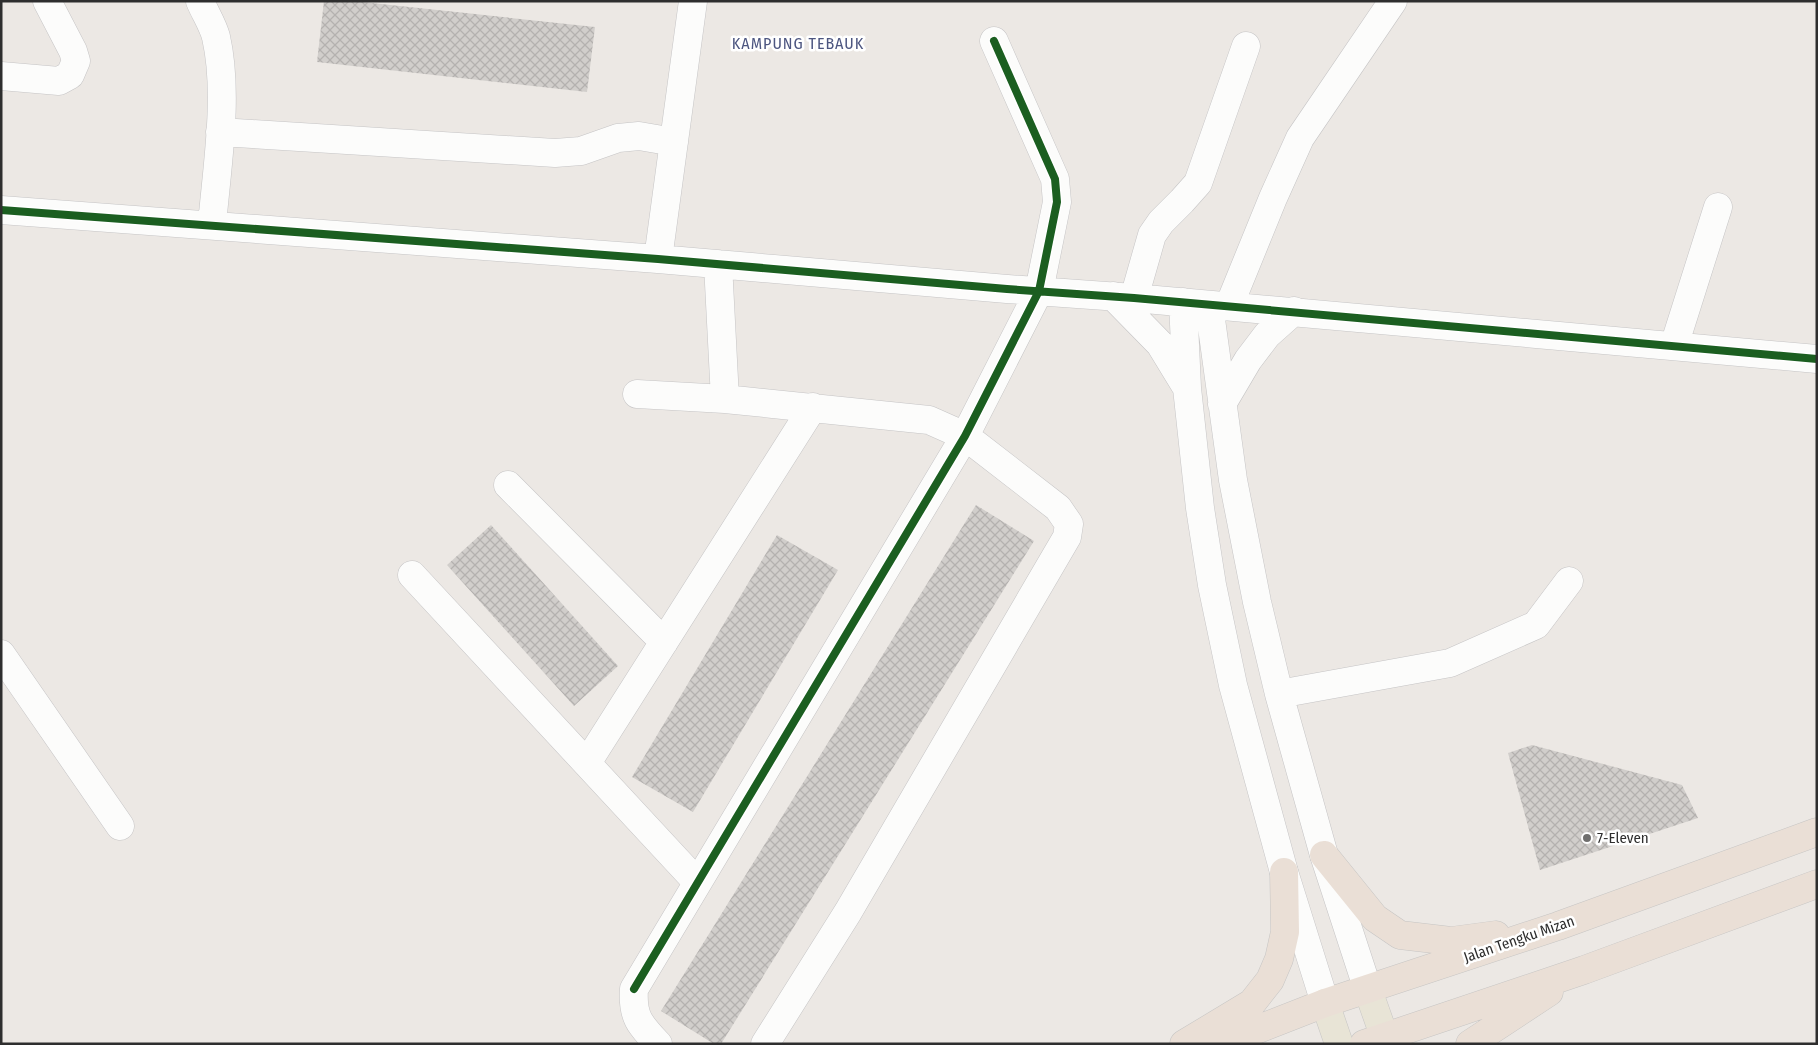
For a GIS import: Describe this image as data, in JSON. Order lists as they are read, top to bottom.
{
  "streets": {
    "highway": ["Jalan Tengku Mizan"]
  },
  "districts": ["KAMPUNG TEBAUK"],
  "places": ["7-Eleven"]
}
